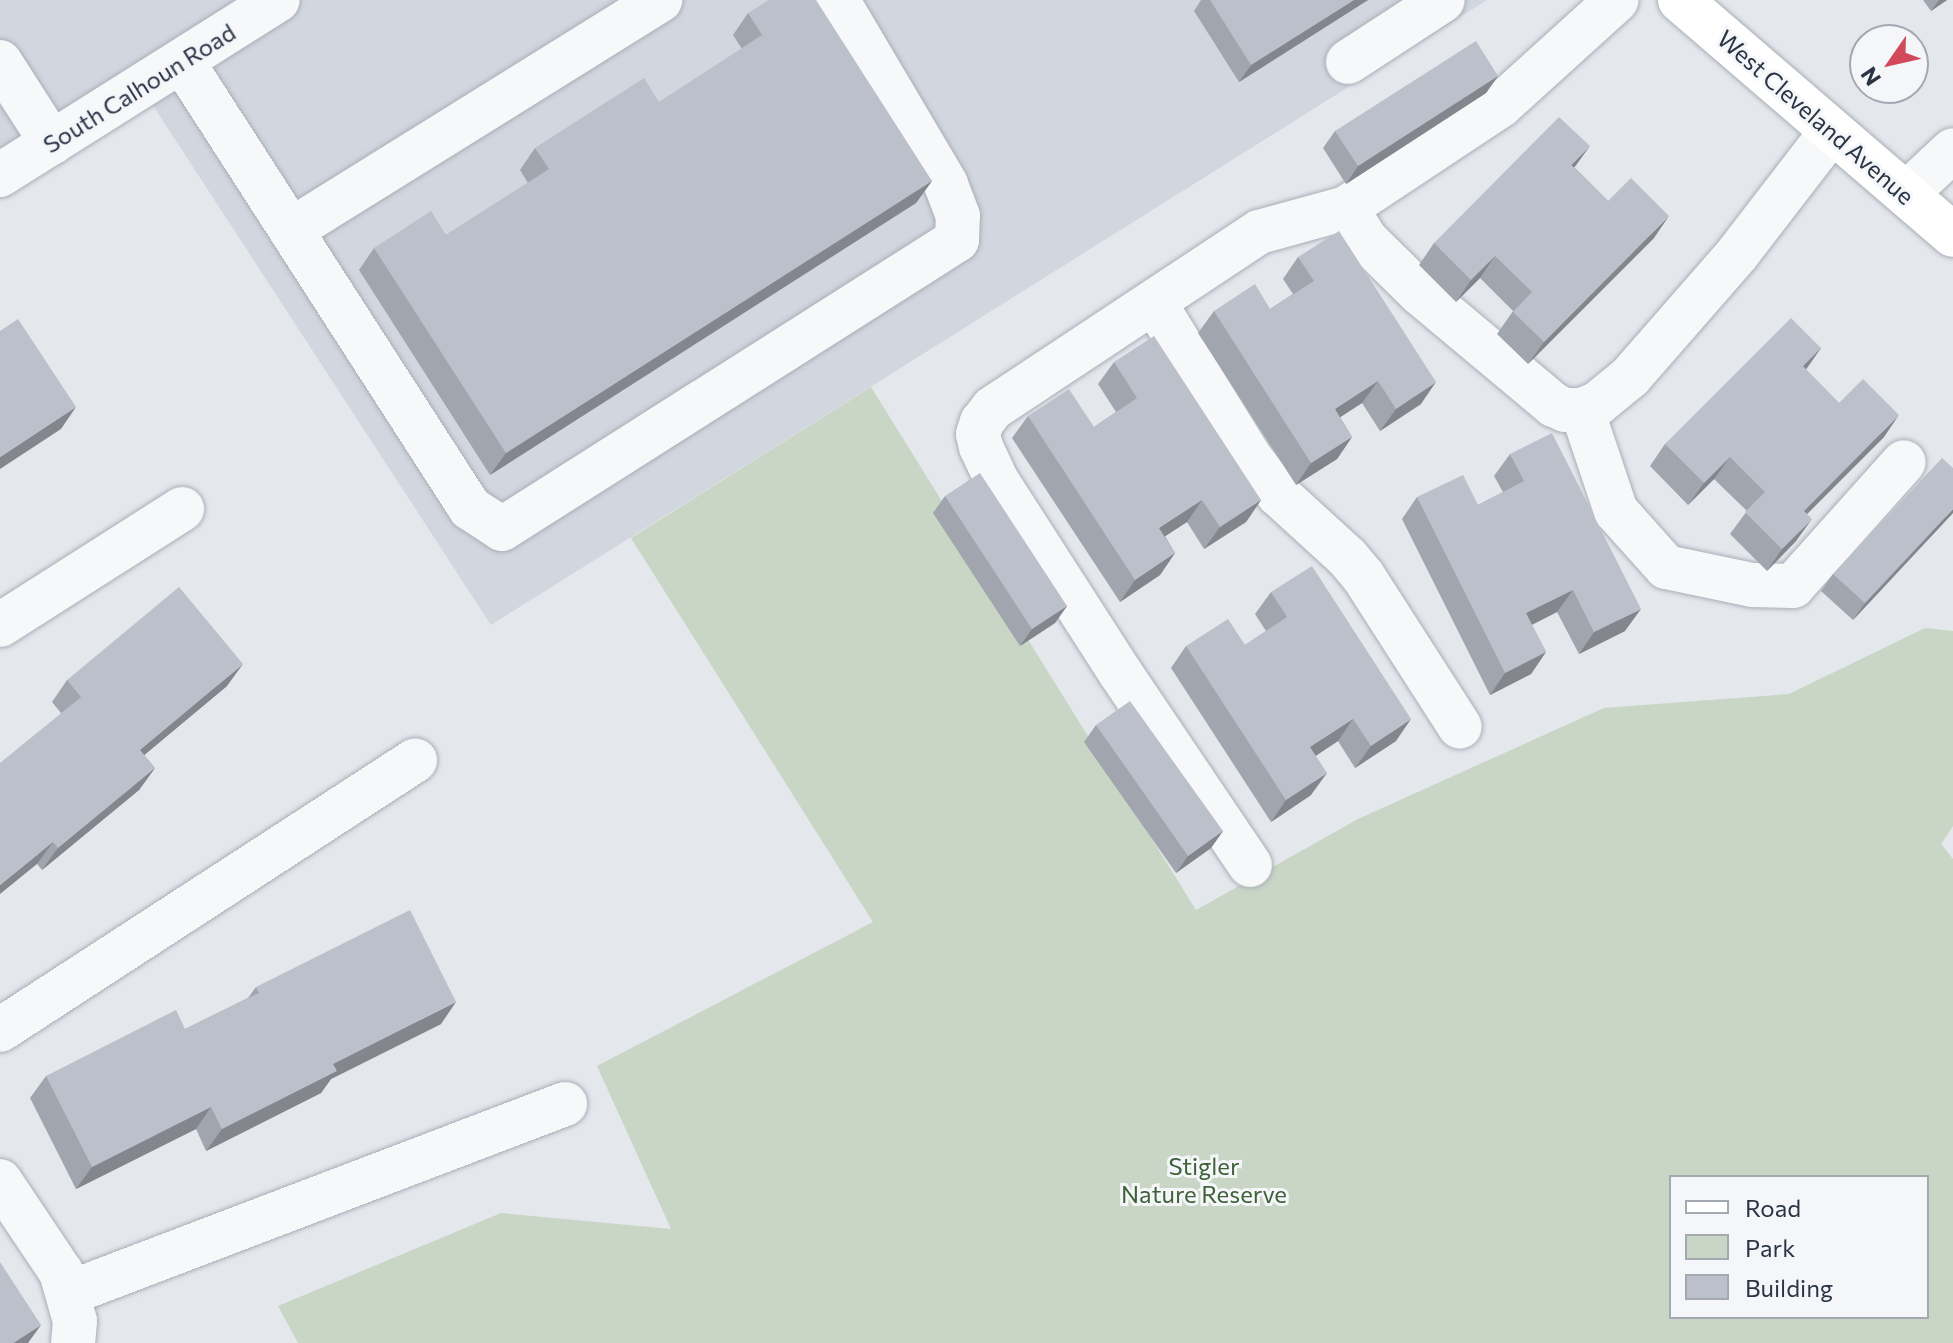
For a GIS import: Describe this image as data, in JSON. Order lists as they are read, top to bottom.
{
  "streets": {
    "main road": ["West Cleveland Avenue"],
    "street": ["South Calhoun Road"]
  },
  "parks": ["Stigler Nature Reserve"],
  "legend": ["Road", "Park", "Building"],
  "north": "bottom left"
}
